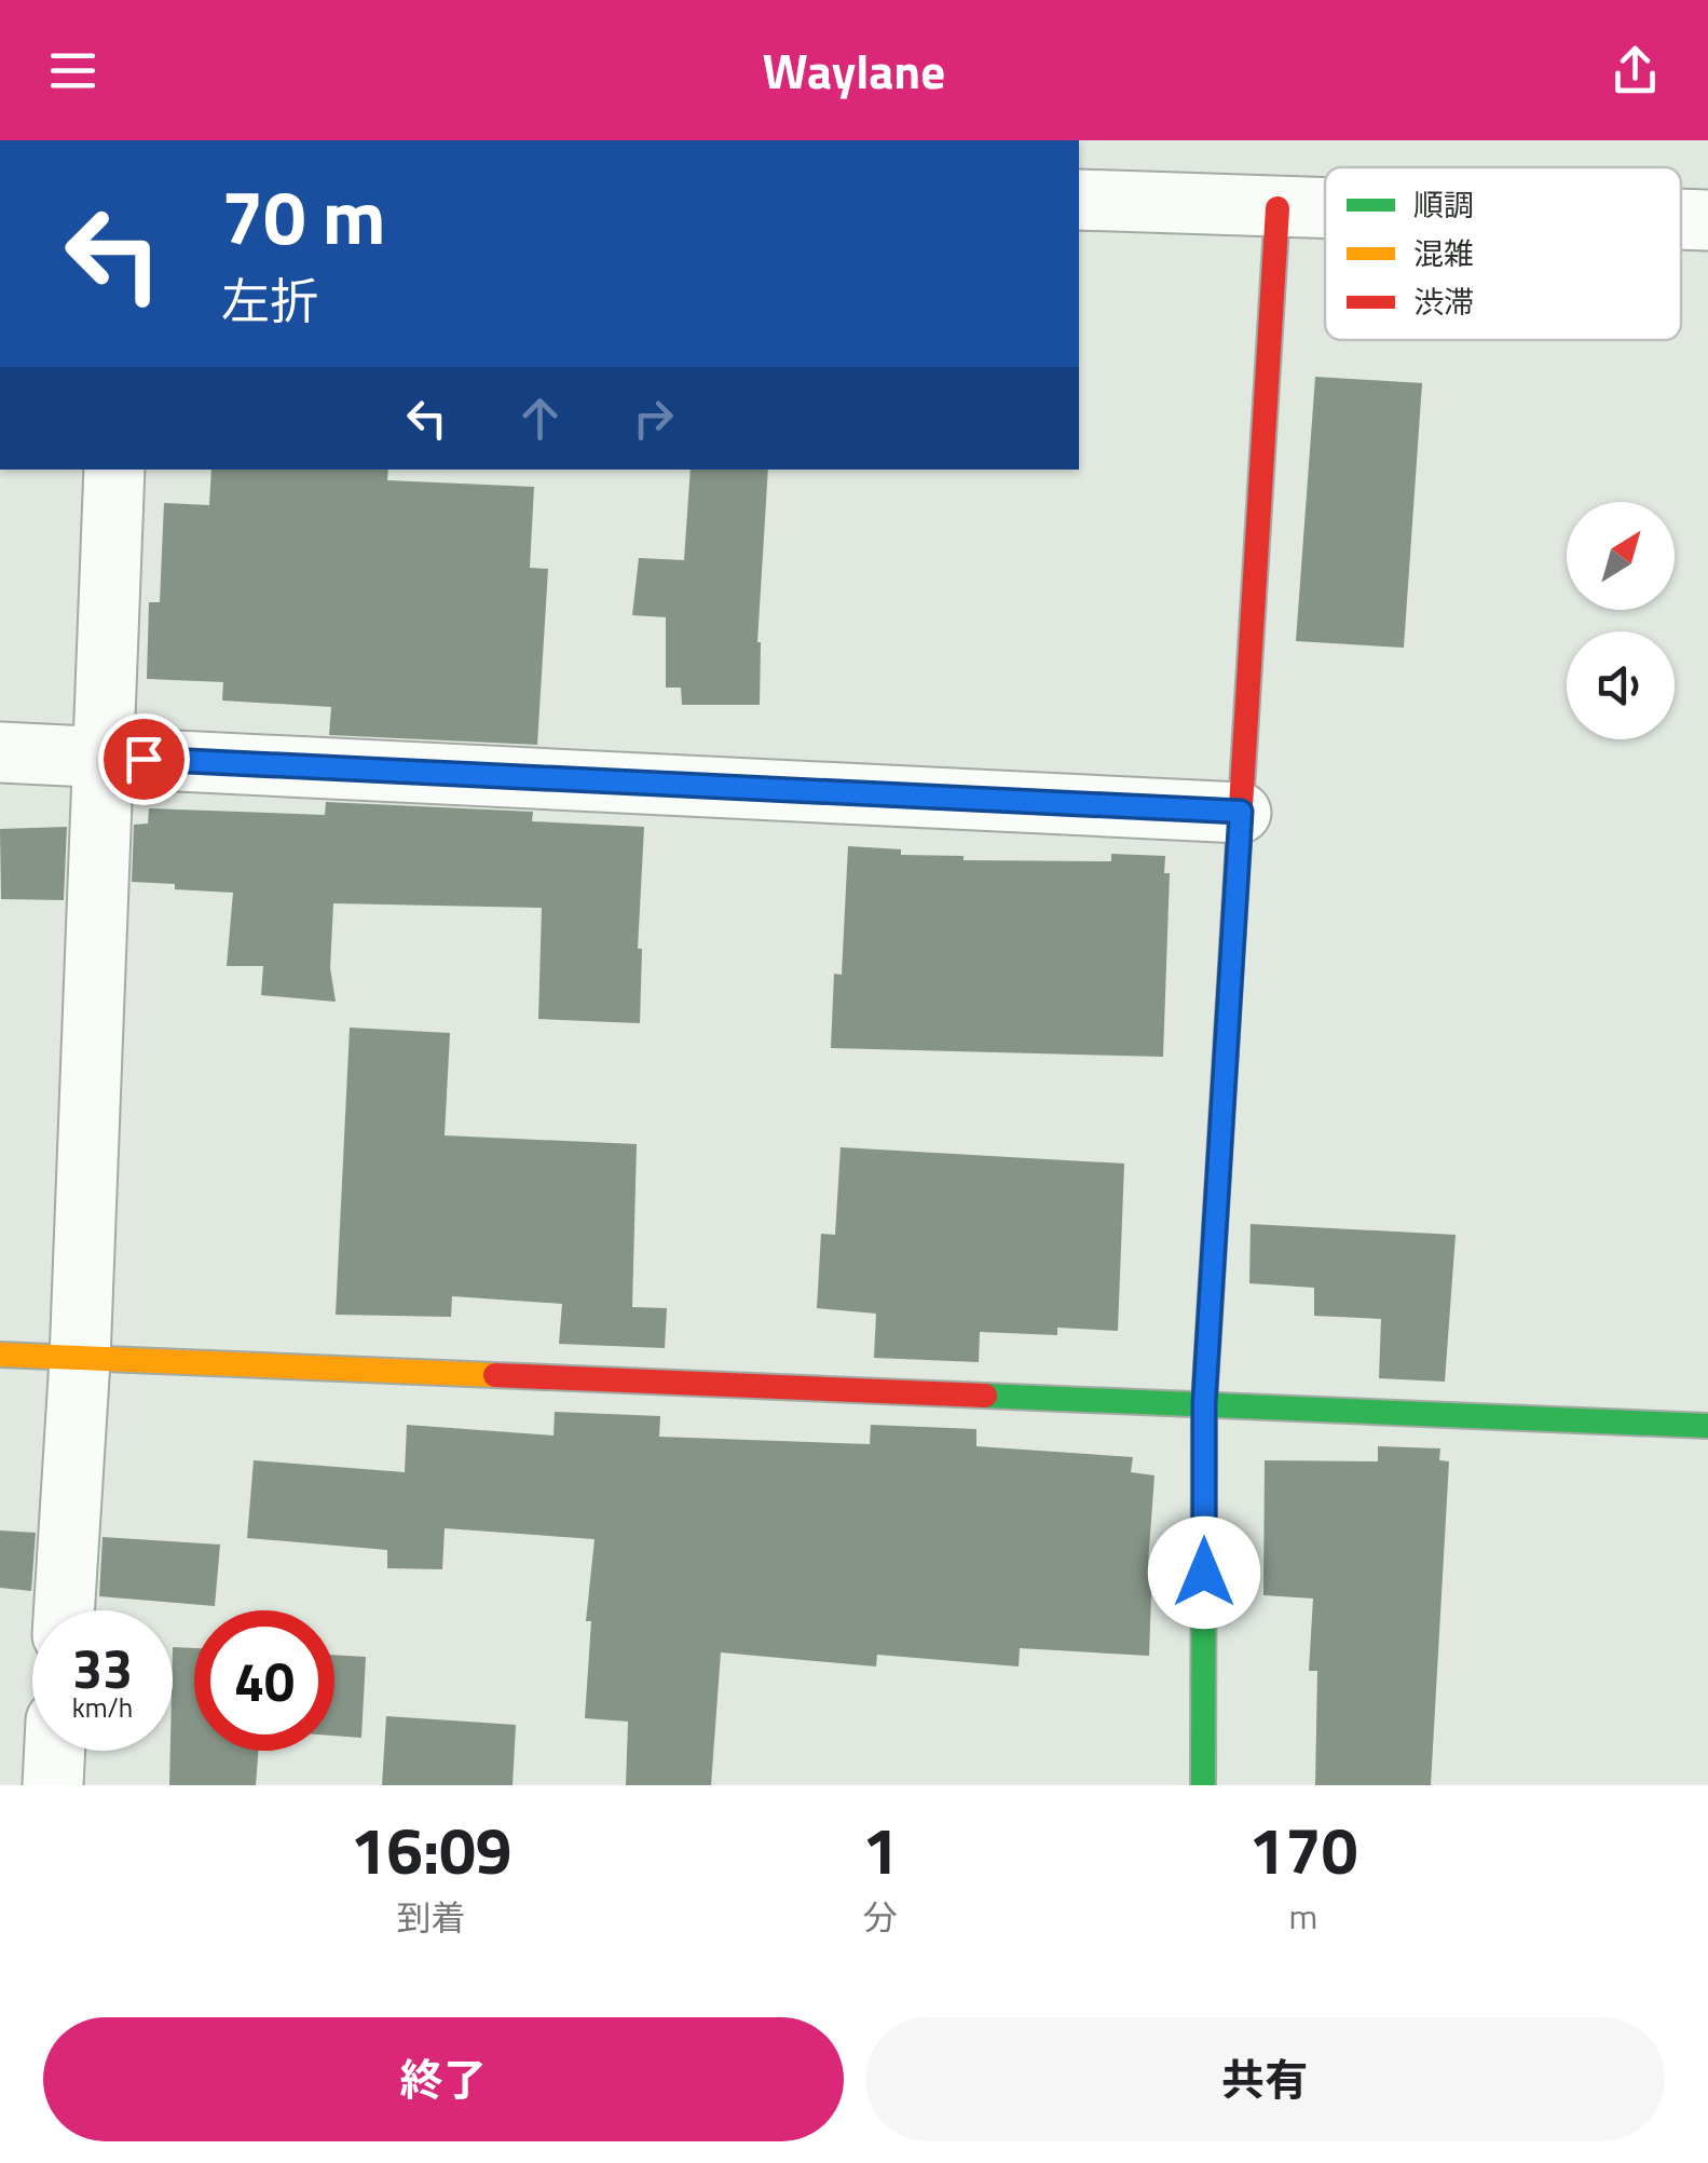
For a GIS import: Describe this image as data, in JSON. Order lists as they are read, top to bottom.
{
  "legend": ["順調", "混雑", "渋滞"],
  "north": "top right",
  "page": {
    "header": "Waylane",
    "turn": ["70 m", "左折"],
    "speed": "33 km/h",
    "limit": "40",
    "eta": [
      "16:09",
      "到着",
      "1",
      "分",
      "170",
      "m"
    ],
    "buttons": ["終了", "共有"]
  }
}
